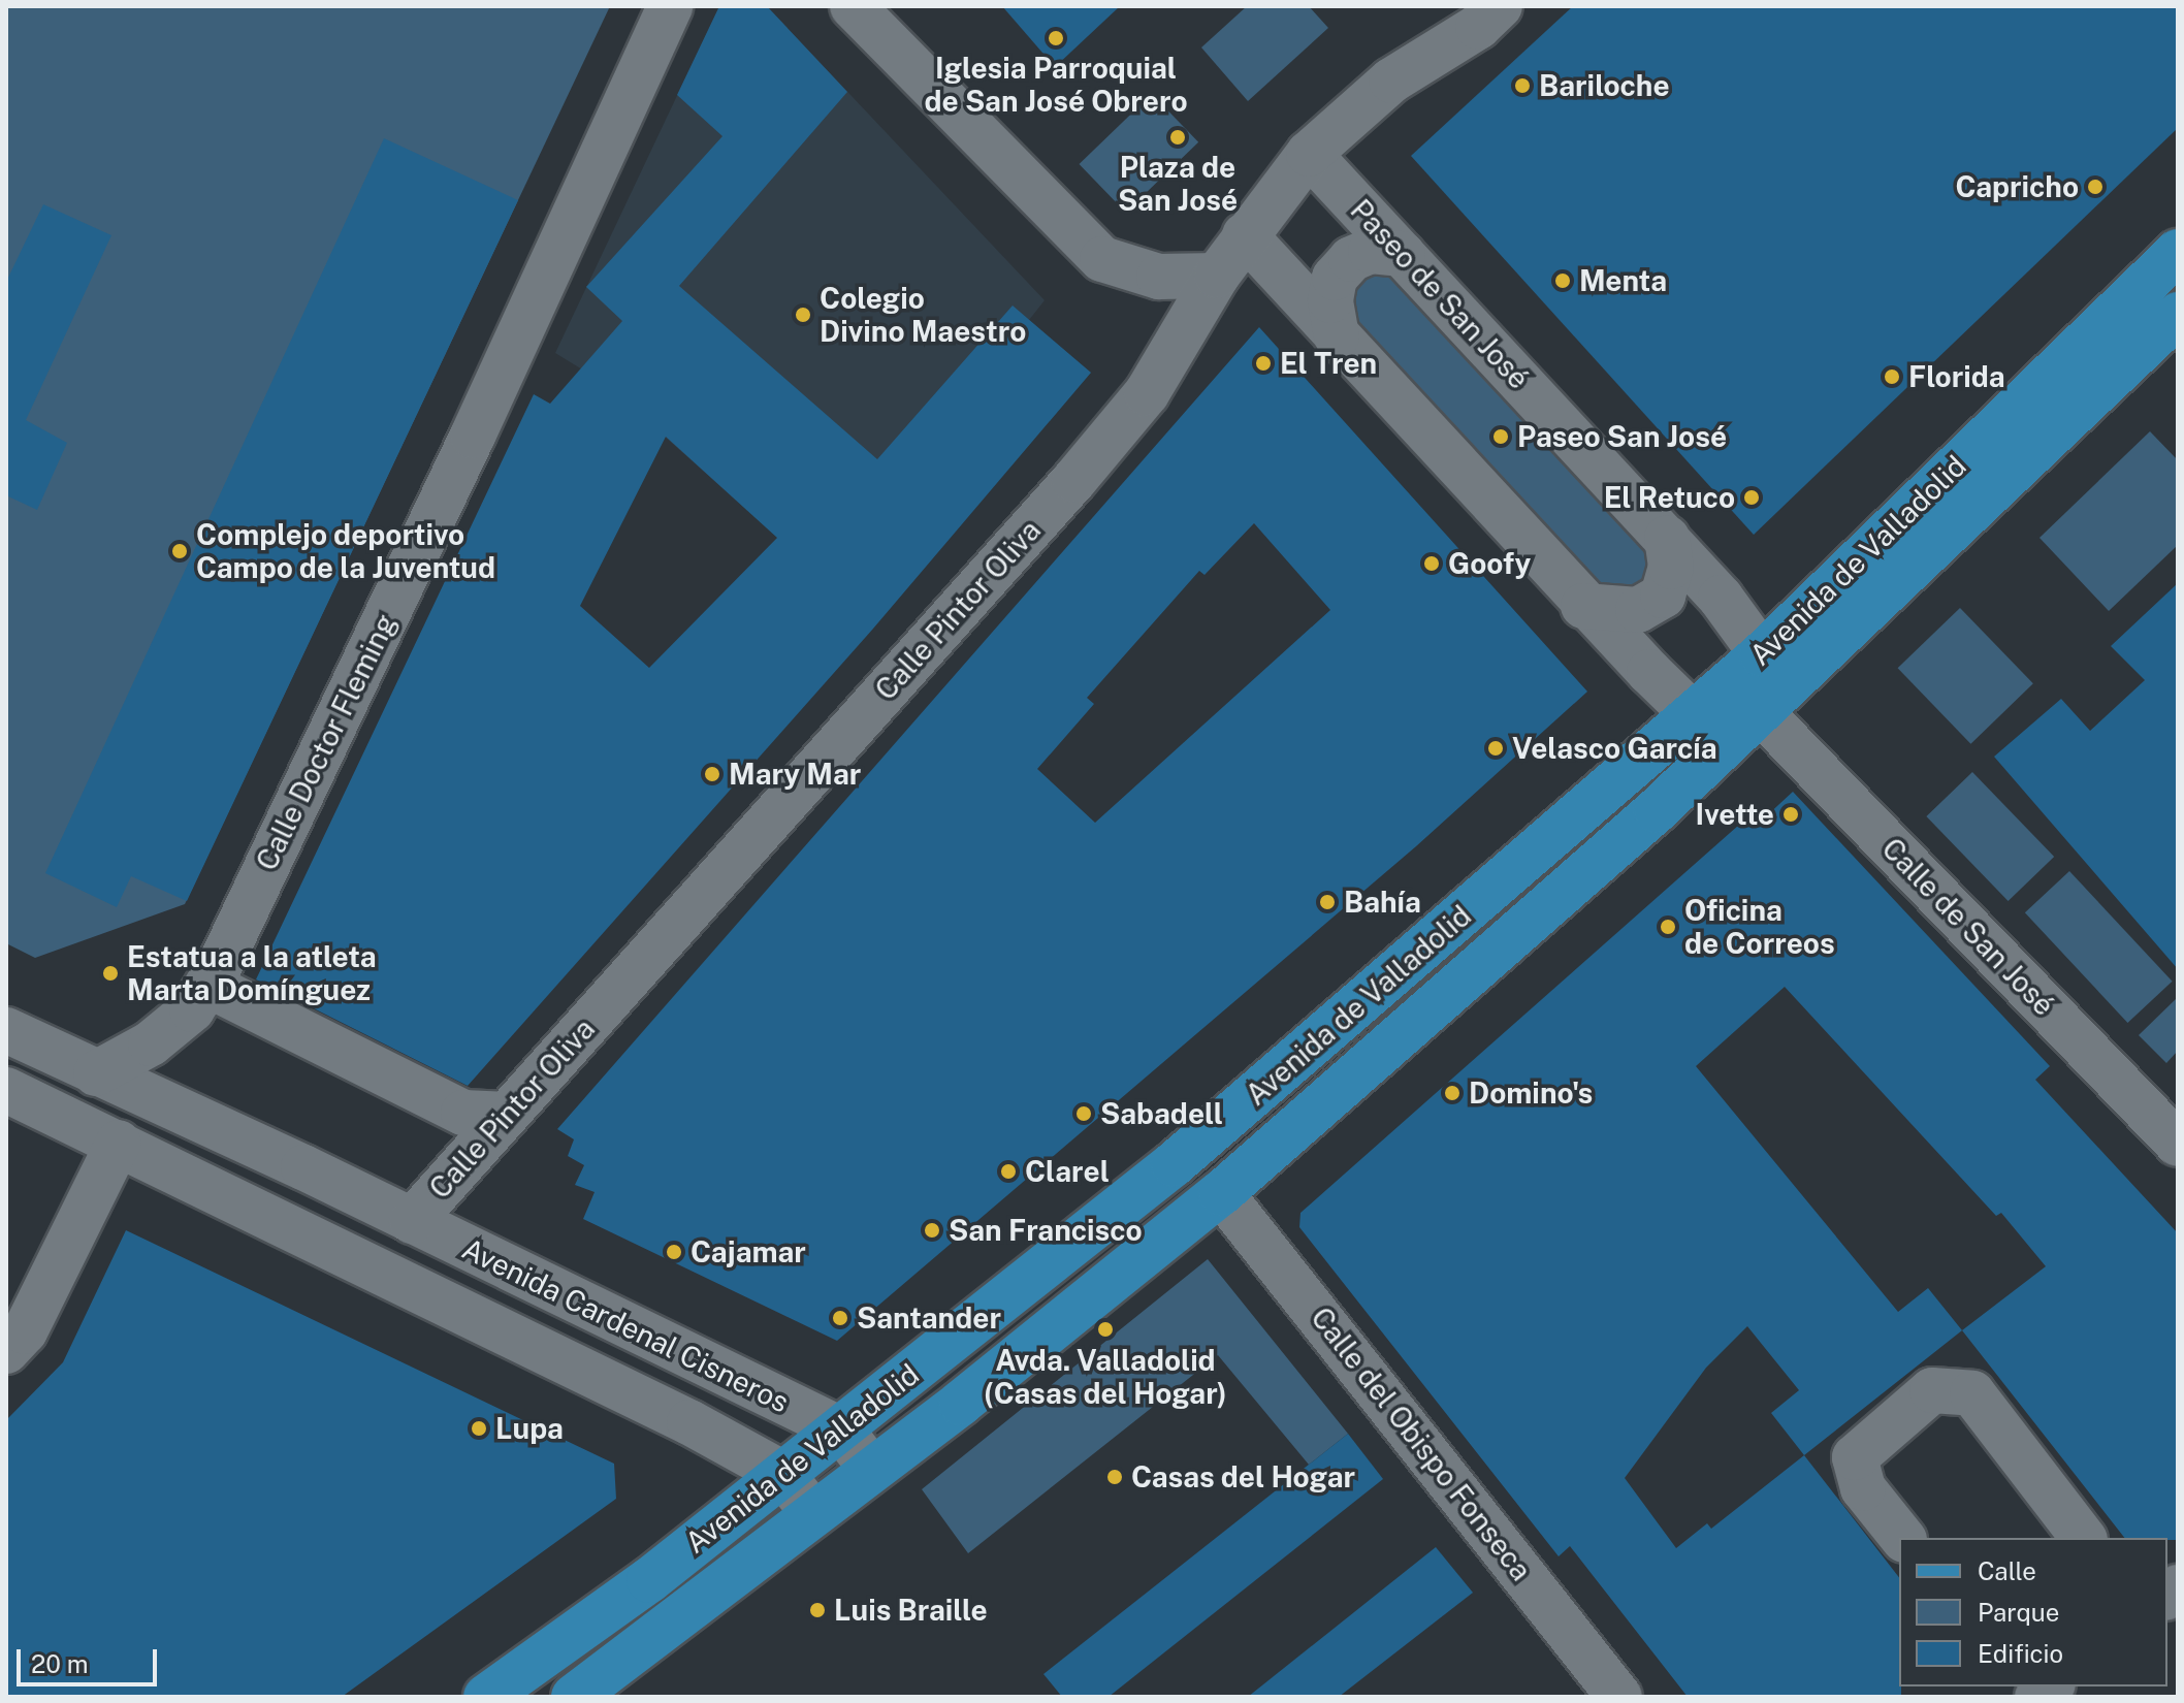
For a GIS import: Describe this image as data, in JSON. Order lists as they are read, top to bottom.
{
  "streets": {
    "main road": ["Avenida de Valladolid"],
    "street": [
      "Paseo de San José",
      "Calle Pintor Oliva",
      "Calle Doctor Fleming",
      "Calle de San José",
      "Avenida Cardenal Cisneros",
      "Calle del Obispo Fonseca"
    ]
  },
  "crossings": [
    ["Paseo de San José", "Avenida de Valladolid"],
    ["Paseo de San José", "Calle Pintor Oliva"],
    ["Avenida de Valladolid", "Calle de San José"],
    ["Avenida de Valladolid", "Avenida Cardenal Cisneros"],
    ["Avenida de Valladolid", "Calle del Obispo Fonseca"],
    ["Calle Pintor Oliva", "Avenida Cardenal Cisneros"],
    ["Calle Doctor Fleming", "Avenida Cardenal Cisneros"]
  ],
  "places": [
    "Iglesia Parroquial de San José Obrero",
    "Bariloche",
    "Plaza de San José",
    "Capricho",
    "Menta",
    "Colegio Divino Maestro",
    "El Tren",
    "Florida",
    "Paseo San José",
    "El Retuco",
    "Complejo deportivo Campo de la Juventud",
    "Goofy",
    "Velasco García",
    "Mary Mar",
    "Ivette",
    "Bahía",
    "Oficina de Correos",
    "Estatua a la atleta Marta Domínguez",
    "Domino's",
    "Sabadell",
    "Clarel",
    "San Francisco",
    "Cajamar",
    "Santander",
    "Avda. Valladolid (Casas del Hogar)",
    "Lupa",
    "Casas del Hogar",
    "Luis Braille"
  ],
  "legend": ["Calle", "Parque", "Edificio"],
  "scale_bar": "20 m"
}
